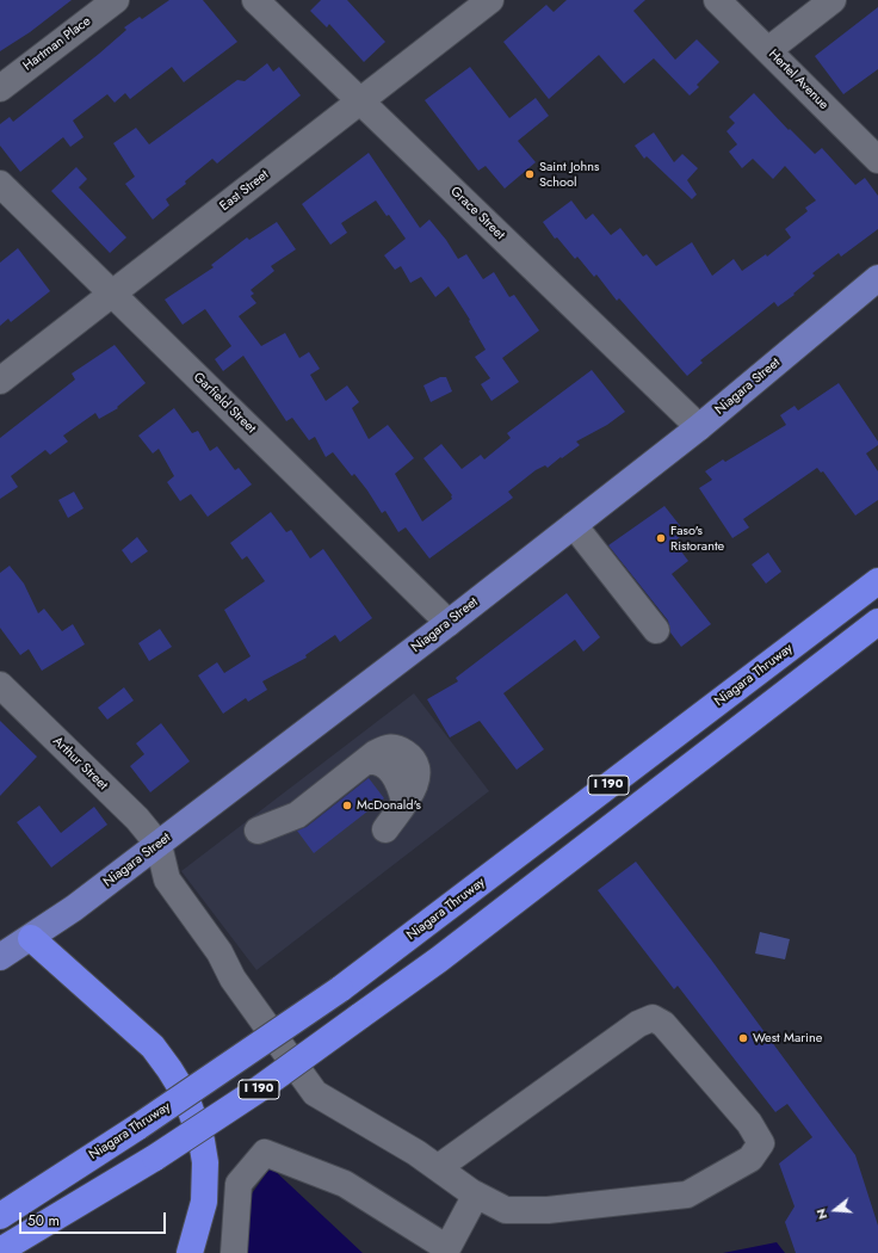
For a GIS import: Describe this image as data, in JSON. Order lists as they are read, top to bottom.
{
  "streets": {
    "highway": ["Niagara Thruway", "I 190"],
    "main road": ["Niagara Street"],
    "street": [
      "Hartman Place",
      "Hertel Avenue",
      "East Street",
      "Grace Street",
      "Garfield Street",
      "Arthur Street"
    ]
  },
  "crossings": [
    ["East Street", "Grace Street"],
    ["East Street", "Garfield Street"],
    ["Grace Street", "Niagara Street"],
    ["Niagara Street", "Garfield Street"],
    ["Niagara Street", "Arthur Street"]
  ],
  "places": [
    "Saint Johns School",
    "Faso's Ristorante",
    "McDonald's",
    "West Marine"
  ],
  "scale_bar": "50 m",
  "north": "left"
}
